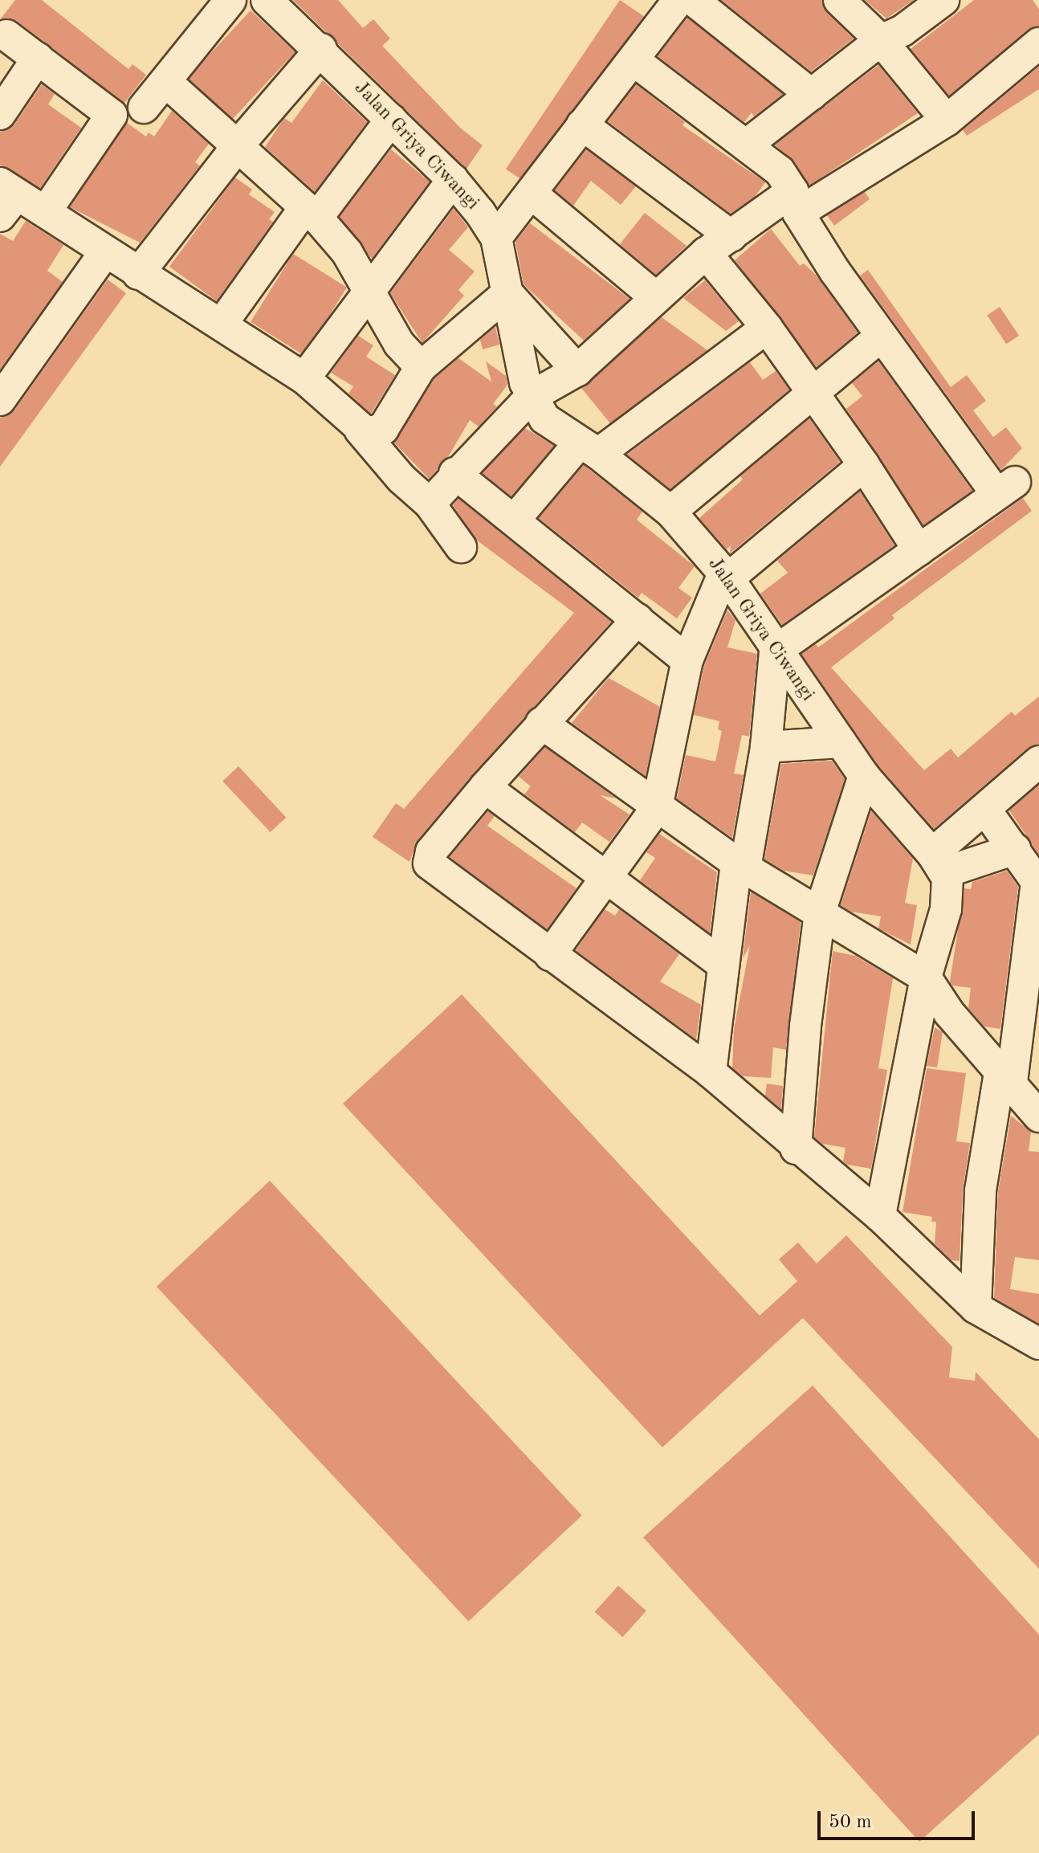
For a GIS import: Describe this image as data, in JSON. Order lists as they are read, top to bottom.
{
  "streets": {
    "street": ["Jalan Griya Ciwangi"]
  },
  "scale_bar": "50 m"
}
